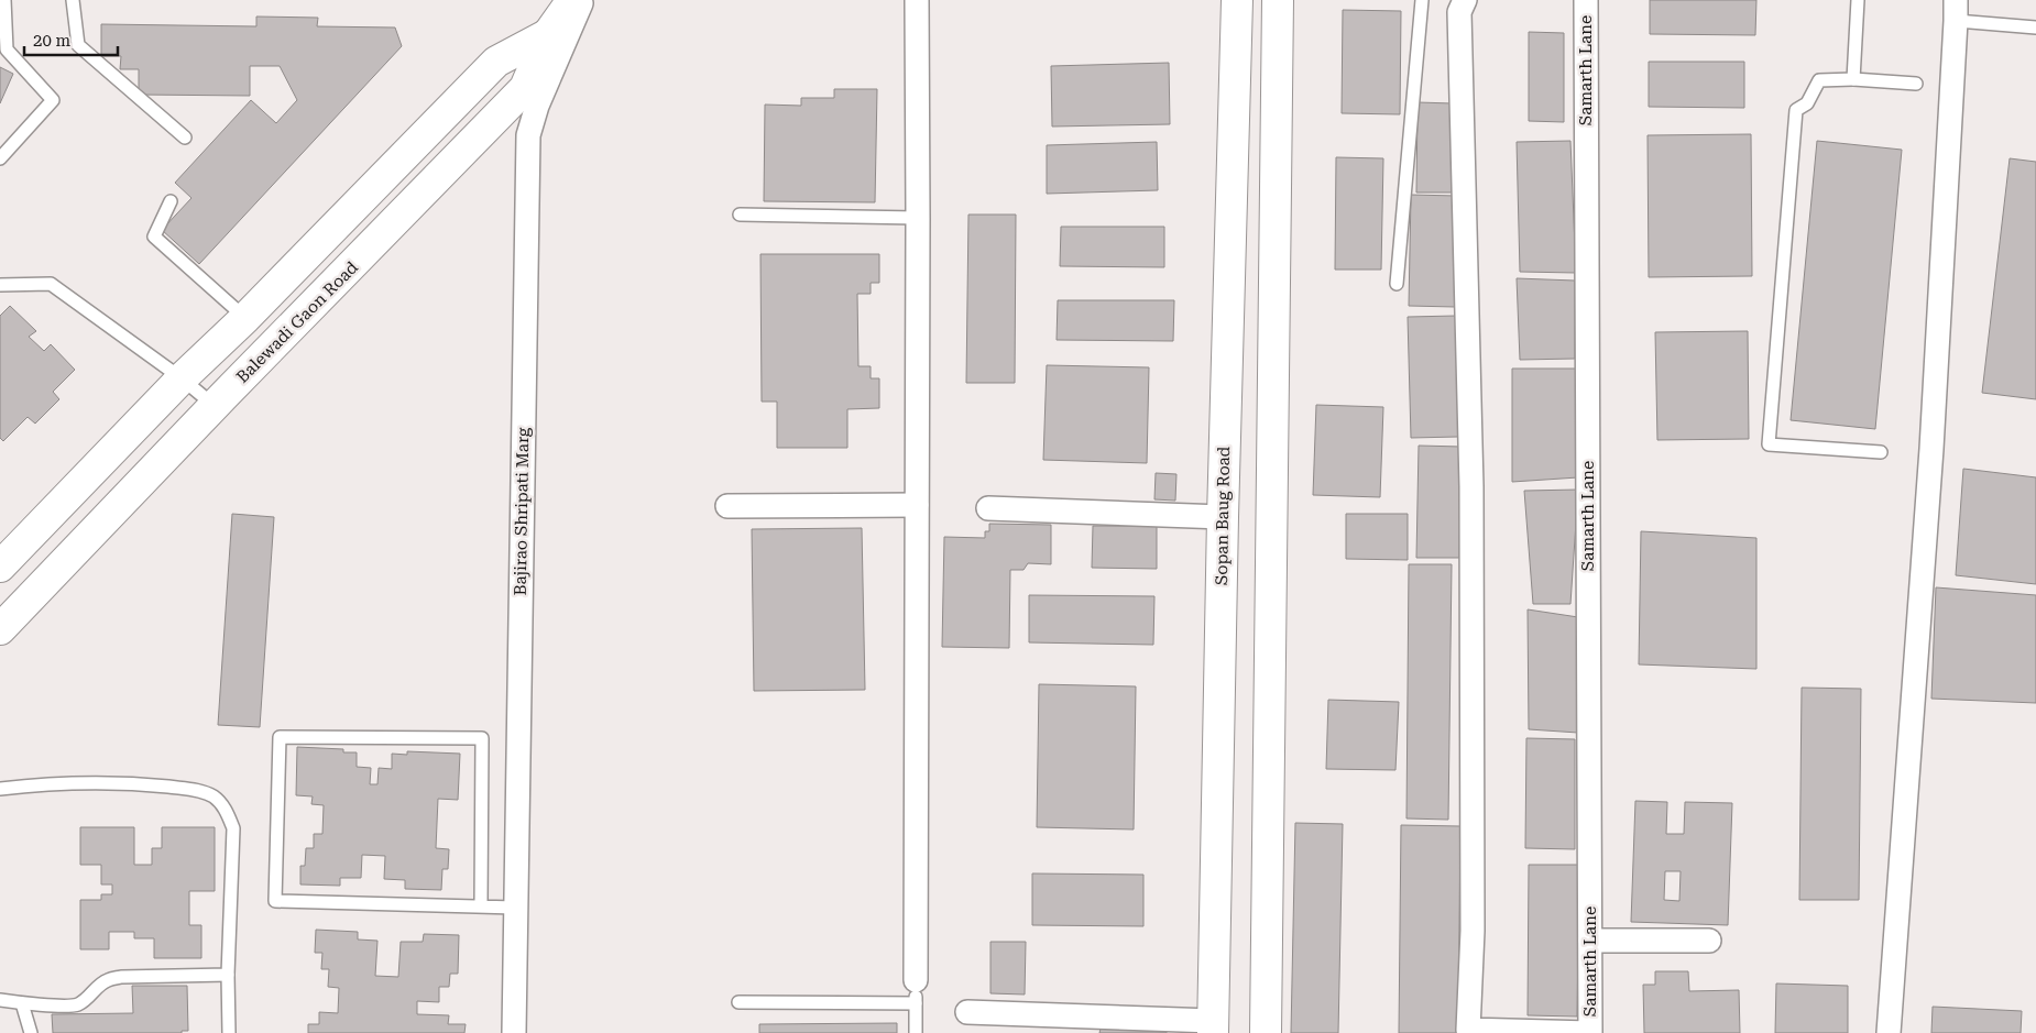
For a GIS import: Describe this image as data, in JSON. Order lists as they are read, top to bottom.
{
  "streets": {
    "street": [
      "Samarth Lane",
      "Balewadi Gaon Road",
      "Bajirao Shripati Marg",
      "Sopan Baug Road"
    ]
  },
  "scale_bar": "20 m"
}
